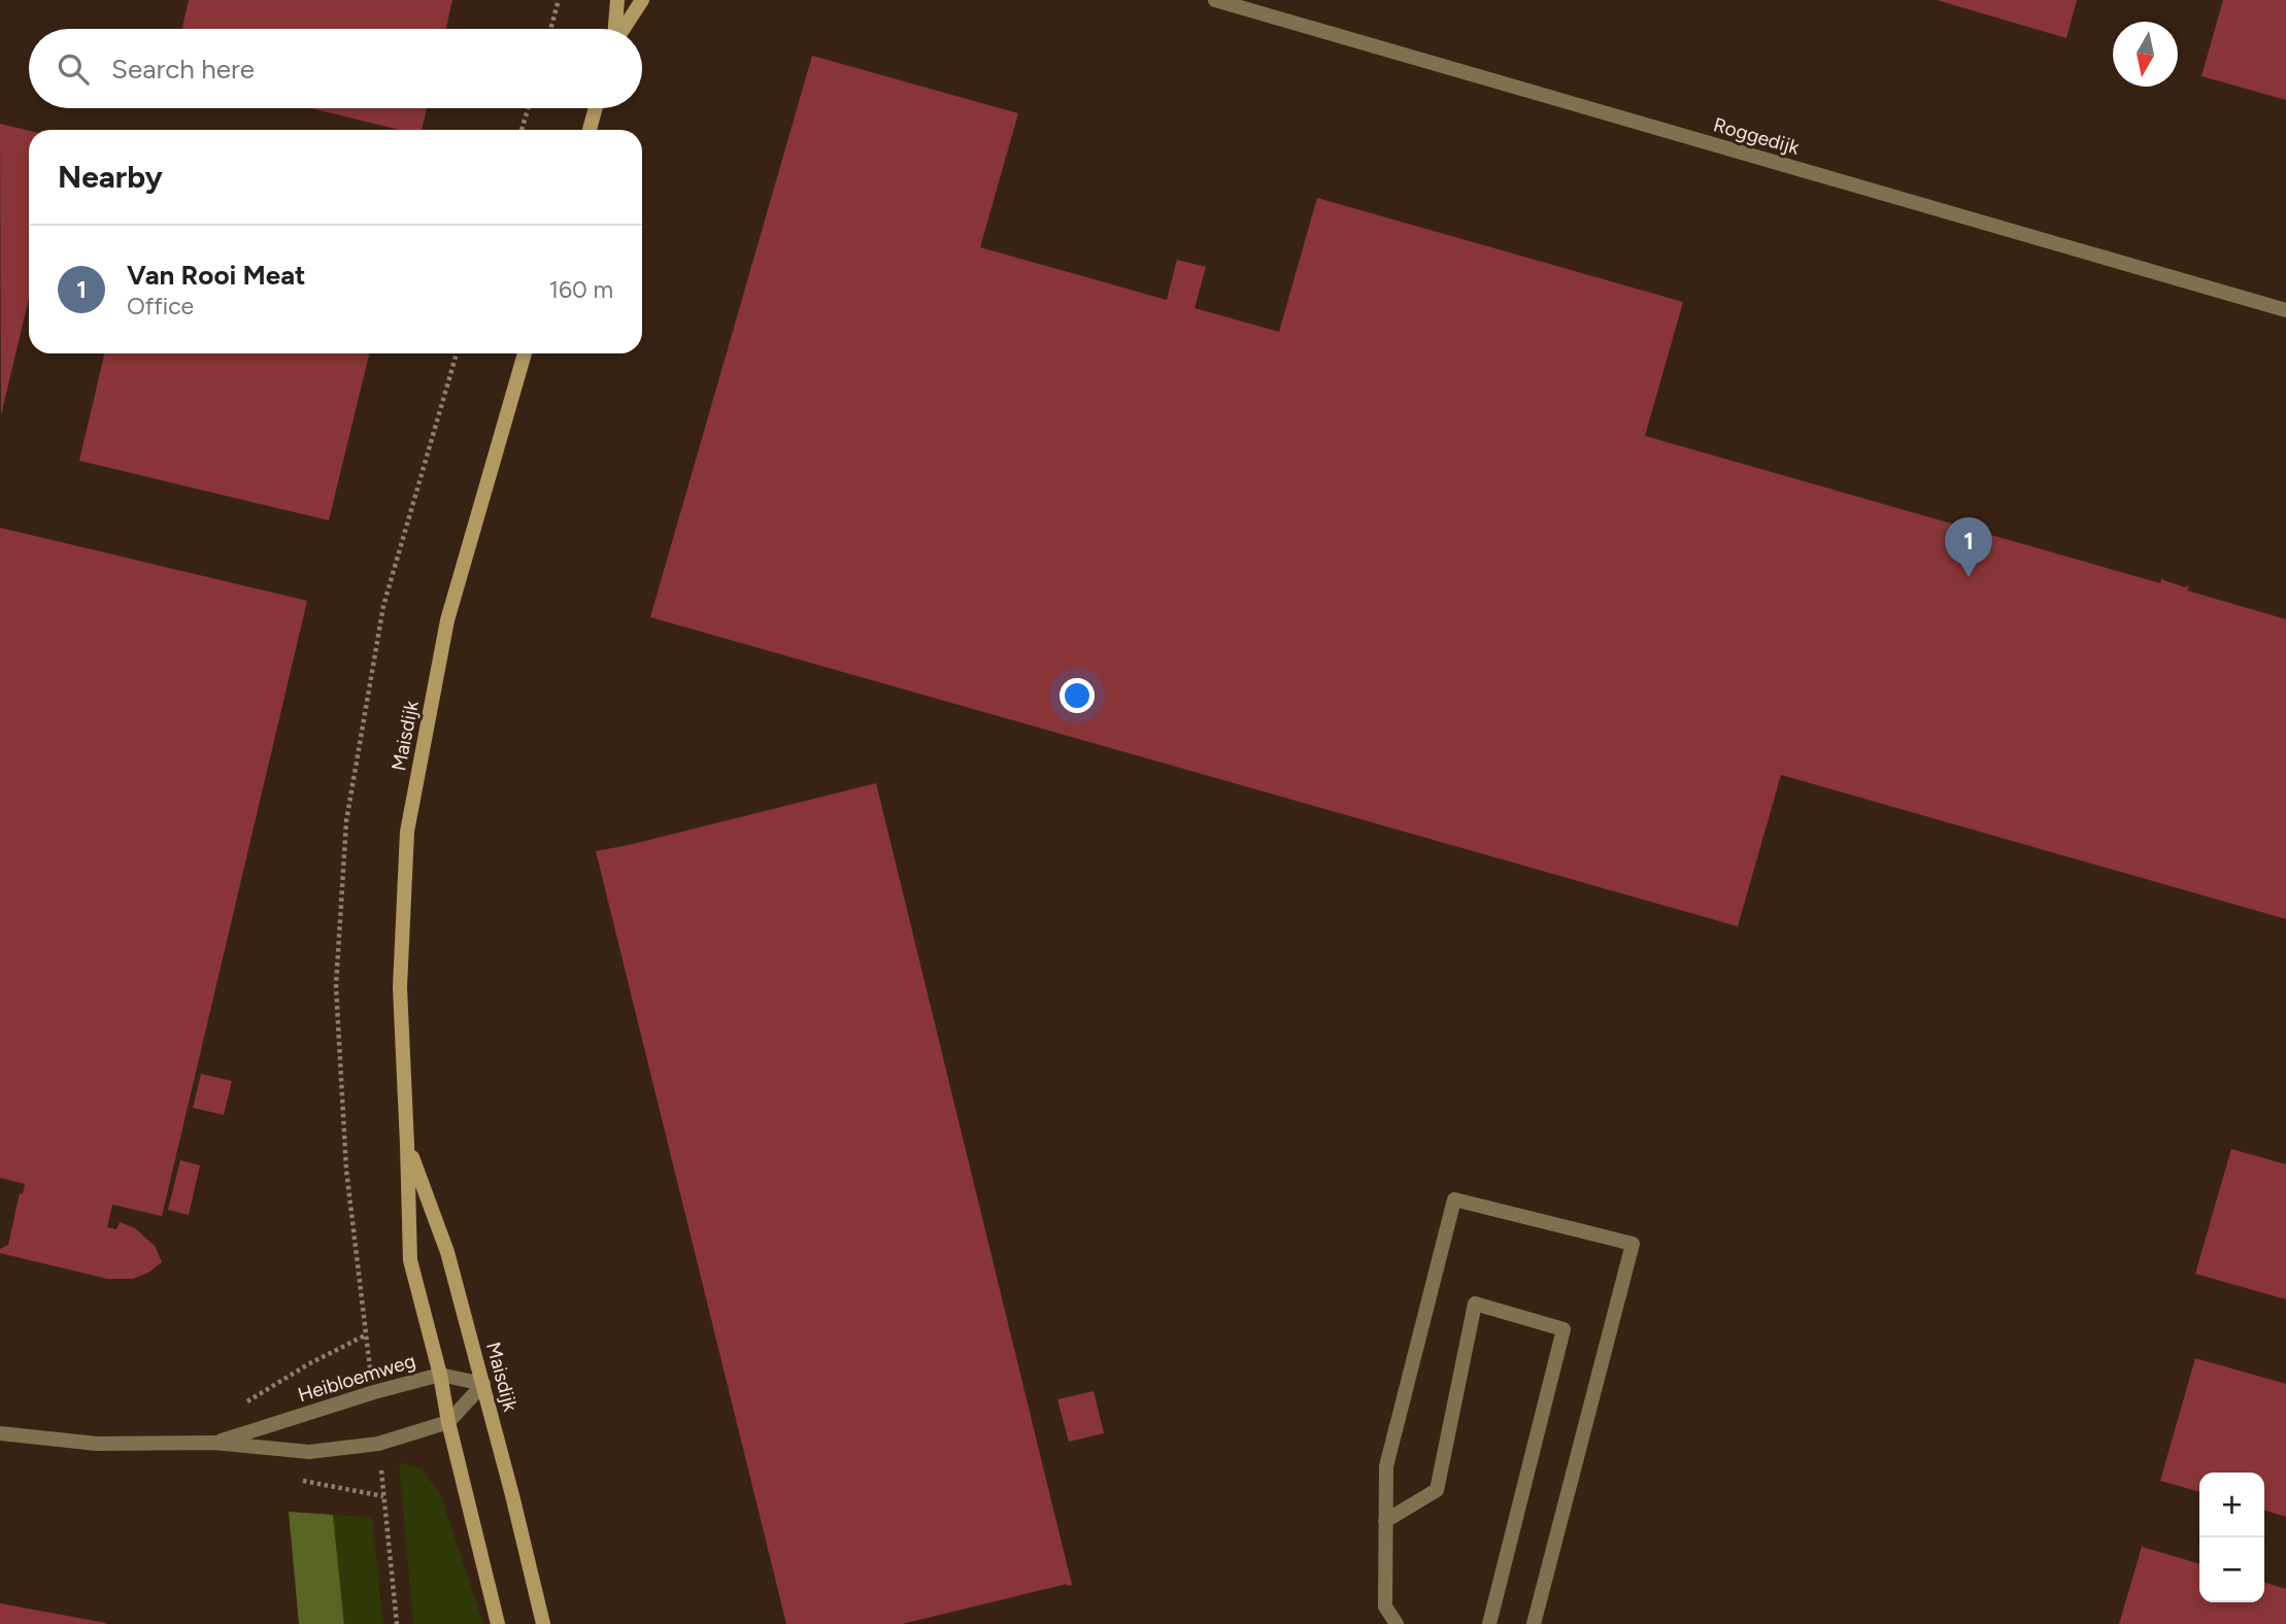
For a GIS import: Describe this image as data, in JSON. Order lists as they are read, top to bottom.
{
  "streets": {
    "street": ["Roggedijk", "Maisdijk", "Heibloemweg"]
  },
  "crossings": [
    ["Maisdijk", "Heibloemweg"]
  ],
  "north": "bottom",
  "page": {
    "search": "Search here",
    "heading": "Nearby",
    "list": [
      {
        "mark": "1",
        "name": "Van Rooi Meat",
        "note": "Office",
        "value": "160 m"
      }
    ],
    "pins": "1",
    "map_buttons": ["+", "−"]
  }
}
